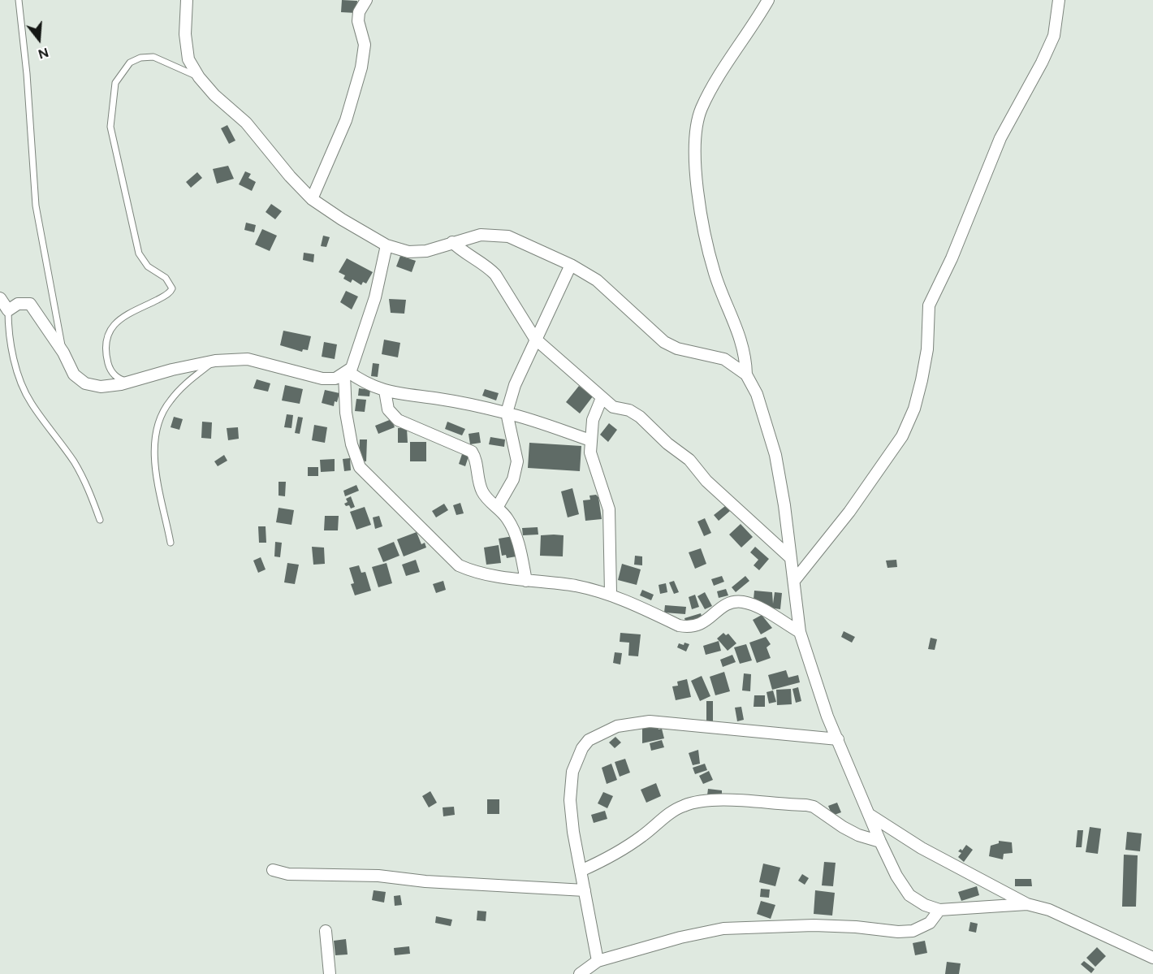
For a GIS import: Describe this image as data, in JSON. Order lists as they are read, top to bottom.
{
  "north": "bottom"
}
